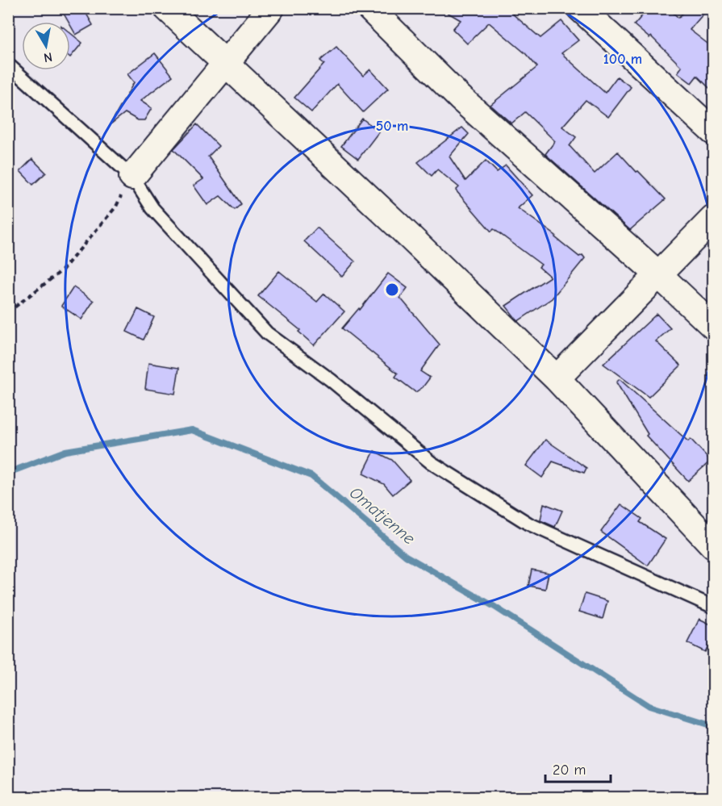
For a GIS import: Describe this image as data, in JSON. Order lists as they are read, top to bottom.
{
  "water": ["Omatjenne"],
  "scale_bar": "20 m",
  "north": "bottom",
  "rings": ["100 m", "50 m"]
}
